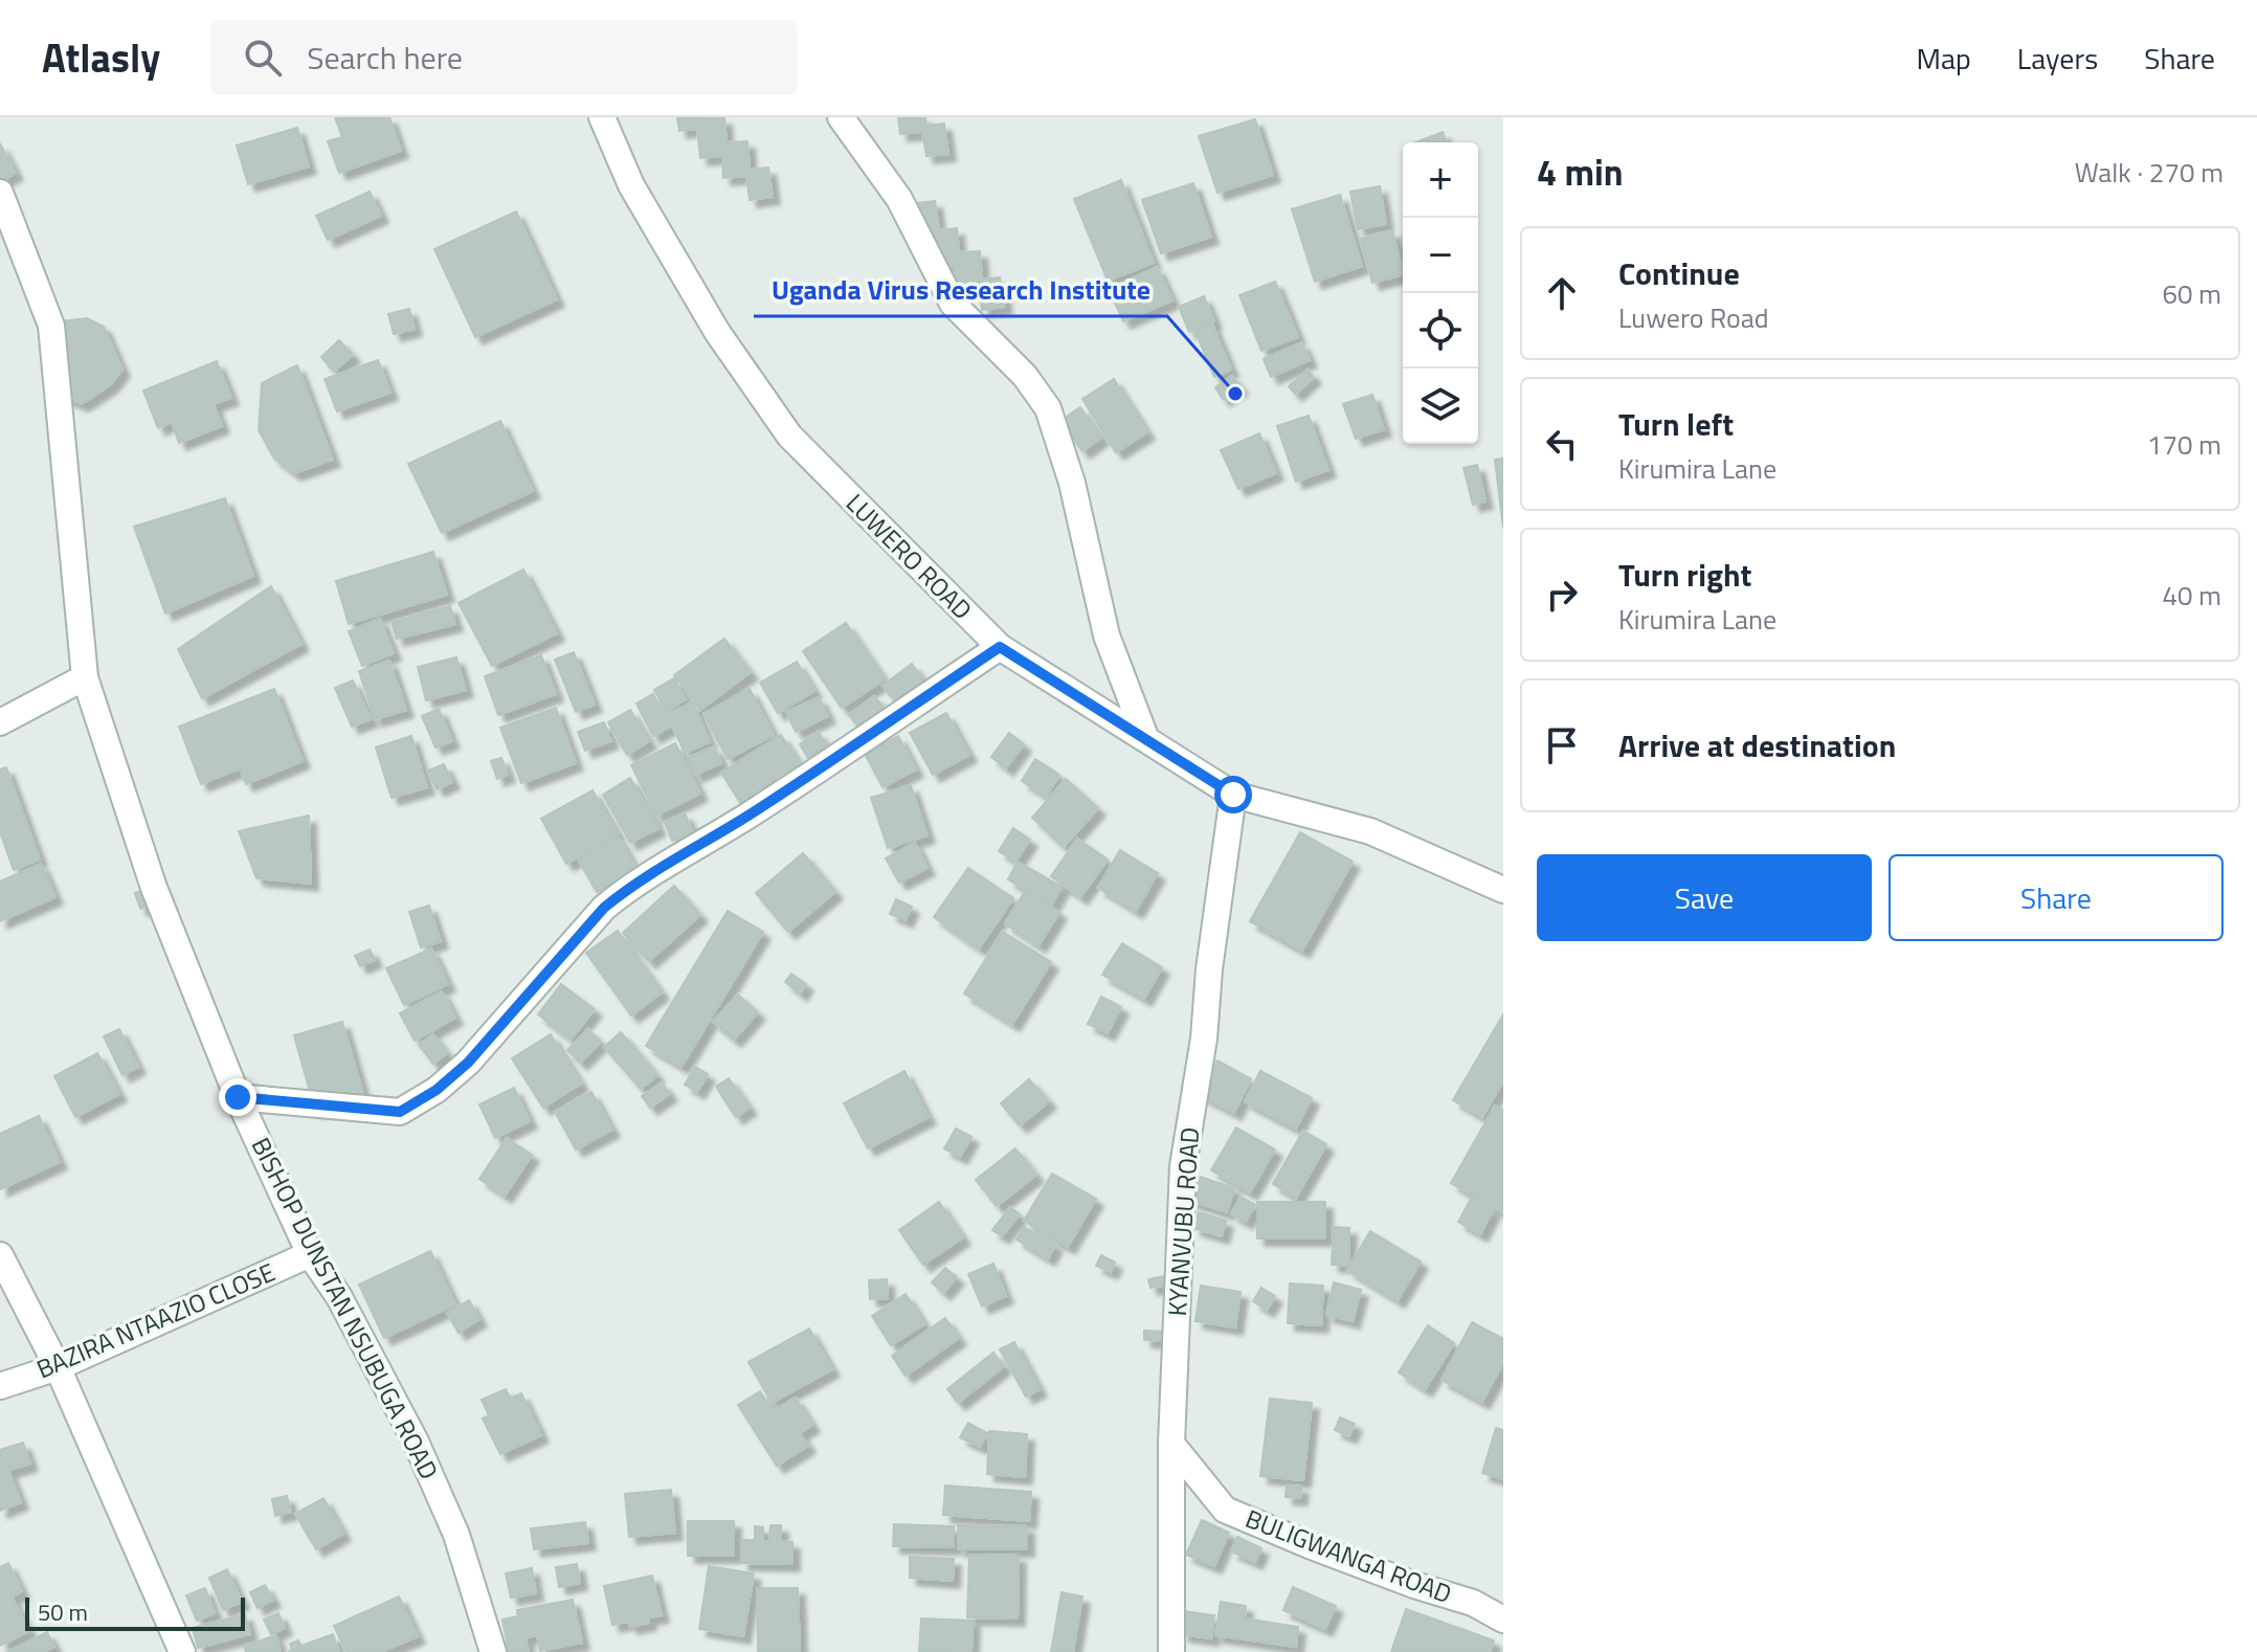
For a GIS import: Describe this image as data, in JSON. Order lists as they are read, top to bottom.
{
  "streets": {
    "street": [
      "LUWERO ROAD",
      "KYANVUBU ROAD",
      "BISHOP DUNSTAN NSUBUGA ROAD",
      "BAZIRA NTAAZIO CLOSE",
      "BULIGWANGA ROAD"
    ]
  },
  "crossings": [
    ["LUWERO ROAD", "KYANVUBU ROAD"],
    ["KYANVUBU ROAD", "BULIGWANGA ROAD"],
    ["BISHOP DUNSTAN NSUBUGA ROAD", "BAZIRA NTAAZIO CLOSE"]
  ],
  "places": ["Uganda Virus Research Institute"],
  "scale_bar": "50 m",
  "page": {
    "header": "Atlasly",
    "search": "Search here",
    "nav": ["Map", "Layers", "Share"],
    "heading": ["4 min", "Walk · 270 m"],
    "map_buttons": ["+", "−"],
    "list": [
      ["Continue", "Luwero Road", "60 m"],
      ["Turn left", "Kirumira Lane", "170 m"],
      ["Turn right", "Kirumira Lane", "40 m"],
      "Arrive at destination"
    ],
    "buttons": ["Save", "Share"],
    "scale": "50 m"
  }
}
